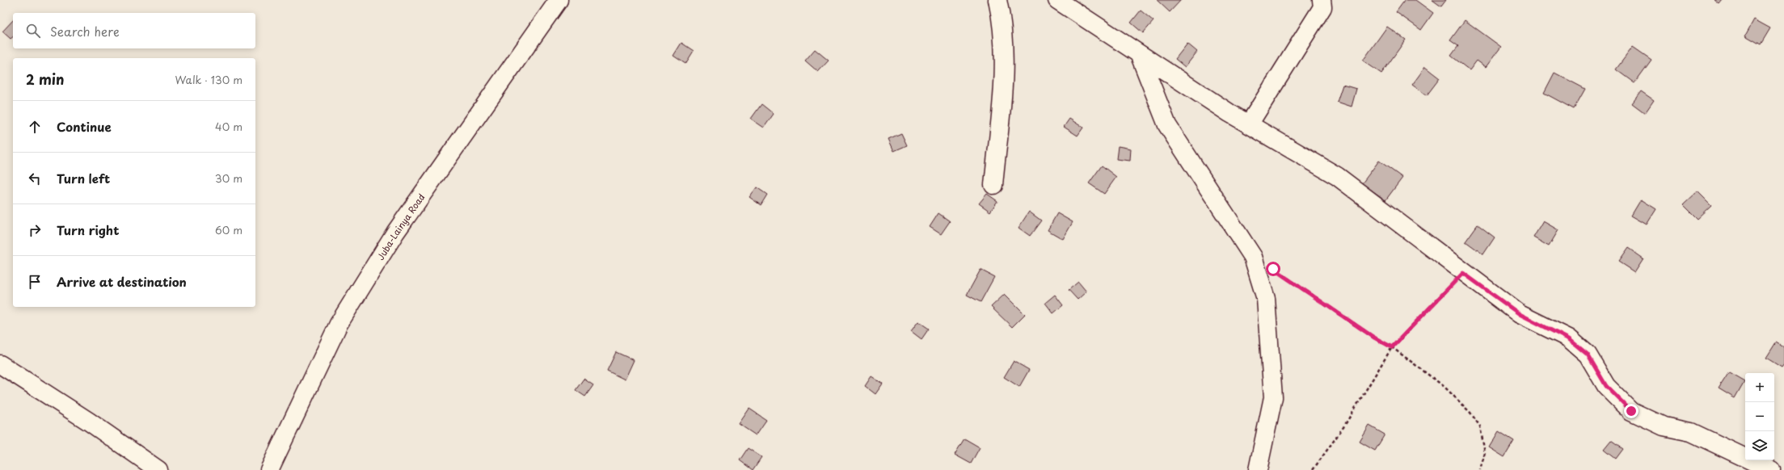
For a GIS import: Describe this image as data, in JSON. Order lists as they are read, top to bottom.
{
  "streets": {
    "street": ["Juba-Lainya Road"]
  },
  "page": {
    "search": "Search here",
    "heading": ["2 min", "Walk · 130 m"],
    "list": [
      ["Continue", "40 m"],
      ["Turn left", "30 m"],
      ["Turn right", "60 m"],
      "Arrive at destination"
    ],
    "map_buttons": ["+", "−"]
  }
}
